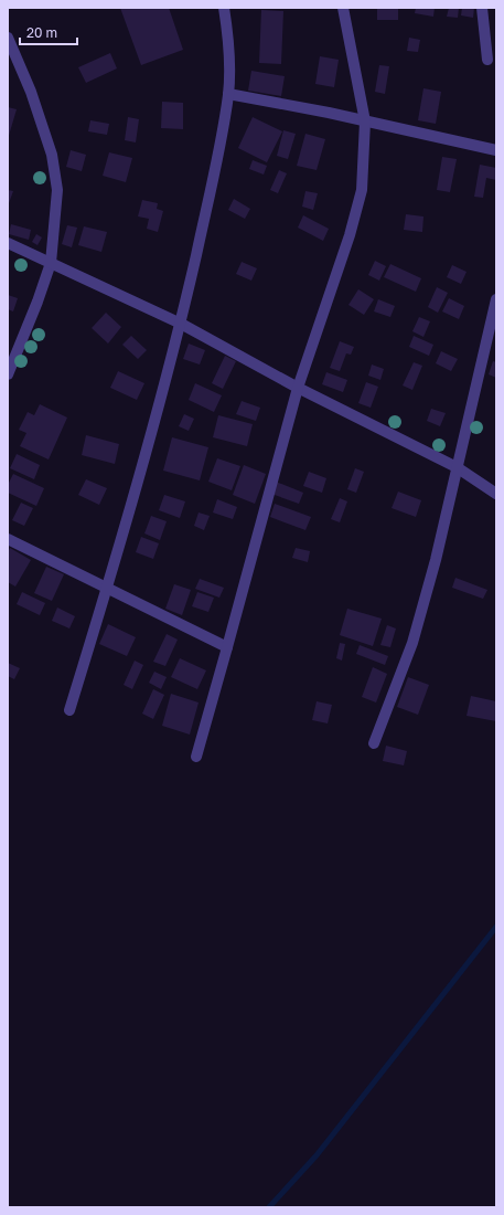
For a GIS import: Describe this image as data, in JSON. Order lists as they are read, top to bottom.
{
  "scale_bar": "20 m"
}
